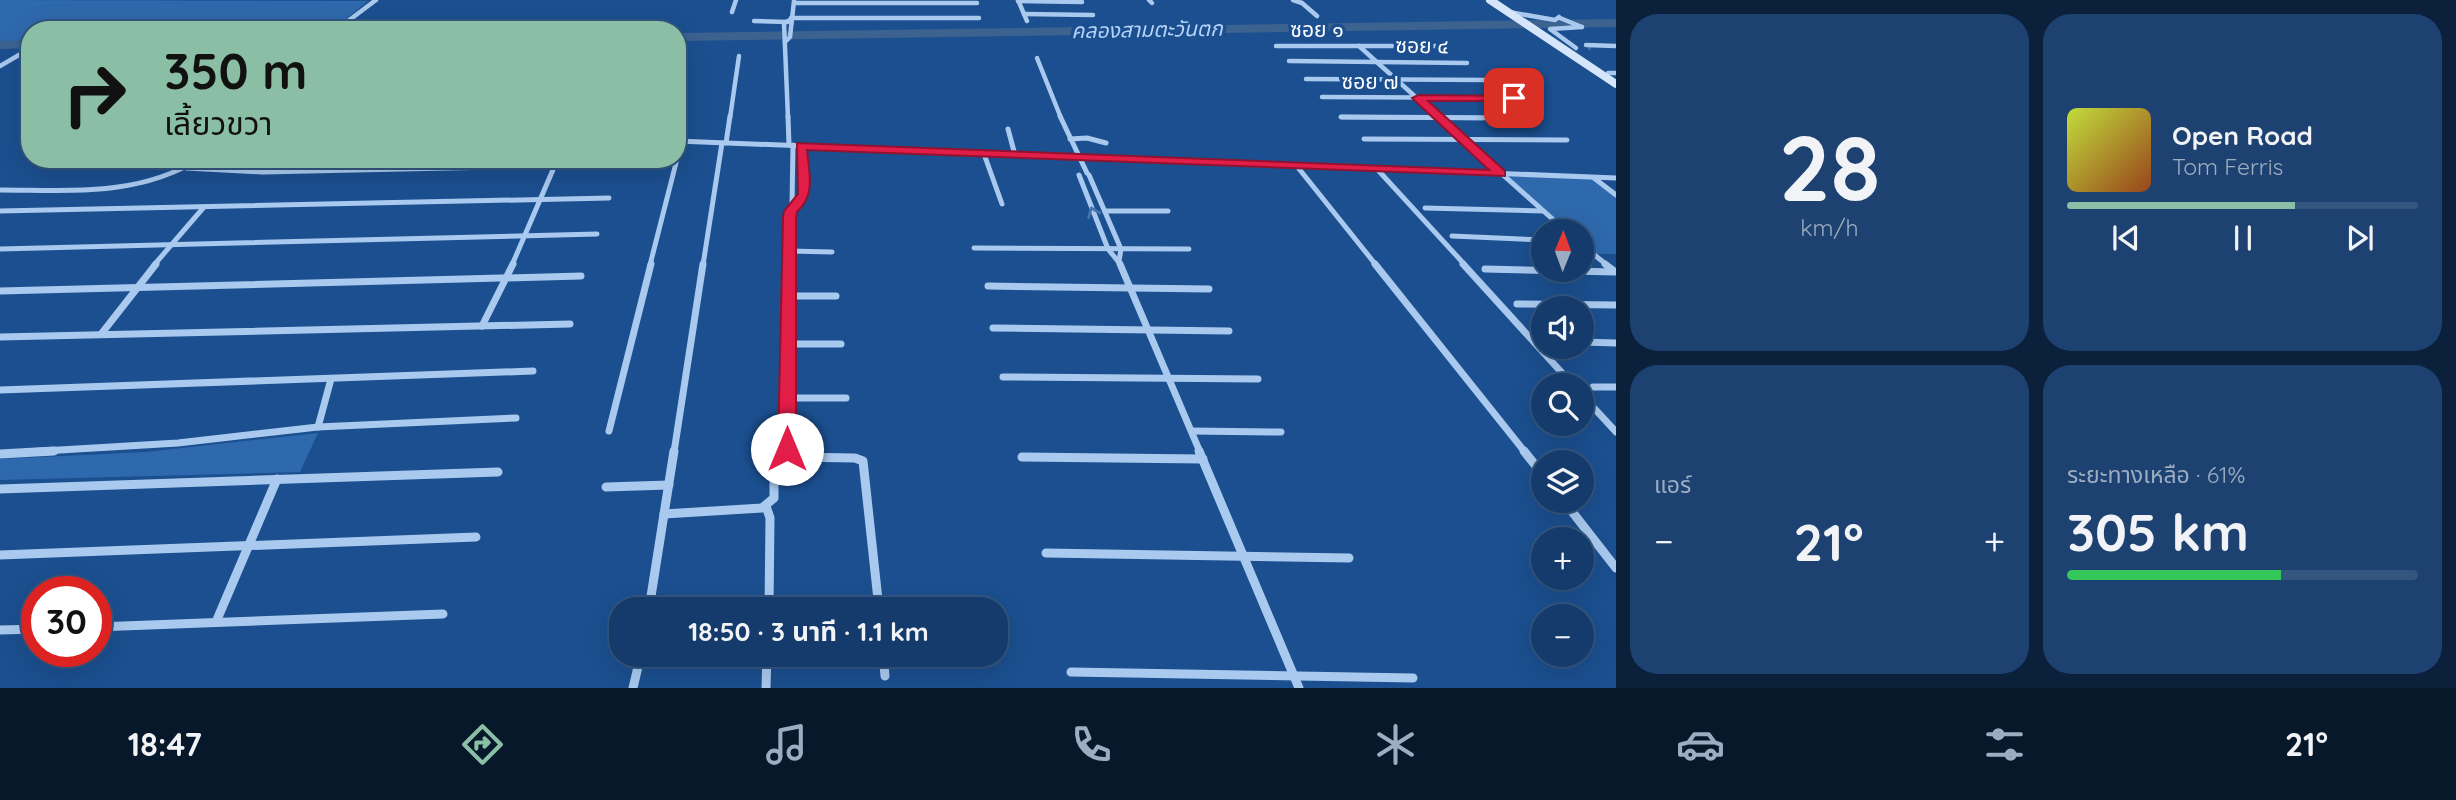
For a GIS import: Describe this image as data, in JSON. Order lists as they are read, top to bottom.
{
  "streets": {
    "street": ["ซอย ๑", "ซอย ๔", "ซอย ๗"]
  },
  "water": ["คลองสามตะวันตก"],
  "north": "top",
  "page": {
    "tile": [
      ["28", "km/h"],
      "แอร์",
      ["ระยะทางเหลือ · 61%", "305 km"]
    ],
    "turn": ["350 m", "เลี้ยวขวา"],
    "song": ["Open Road", "Tom Ferris"],
    "map_buttons": ["+", "−"],
    "heat": ["−", "21°", "+"],
    "limit": "30",
    "trip": "18:50 · 3 นาที · 1.1 km",
    "tabs": ["18:47", "21°"]
  }
}
